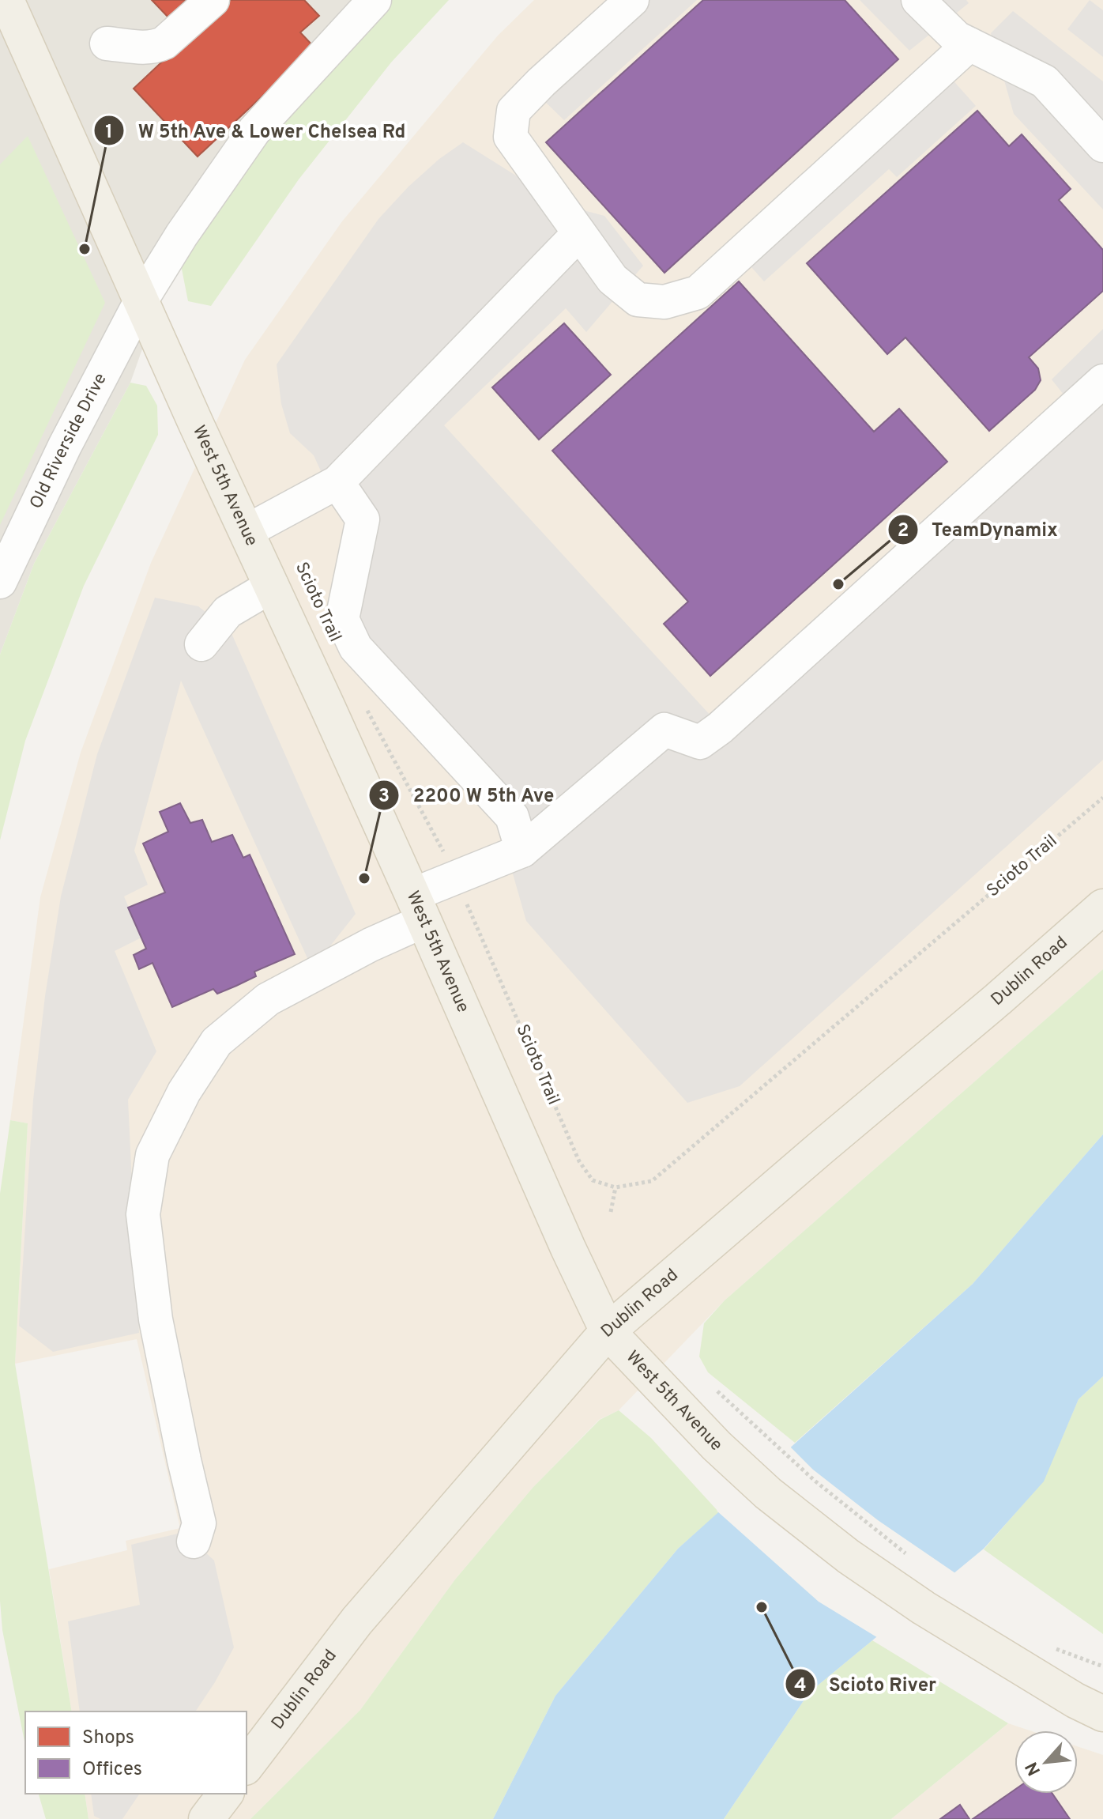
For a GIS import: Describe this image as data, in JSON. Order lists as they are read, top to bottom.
{
  "streets": {
    "main road": ["West 5th Avenue", "Dublin Road"],
    "street": ["Old Riverside Drive"],
    "path": ["Scioto Trail"]
  },
  "crossings": [
    ["Old Riverside Drive", "West 5th Avenue"],
    ["West 5th Avenue", "Dublin Road"]
  ],
  "places": [
    "W 5th Ave & Lower Chelsea Rd",
    "TeamDynamix",
    "2200 W 5th Ave",
    "Scioto River"
  ],
  "legend": ["Shops", "Offices"],
  "north": "bottom left"
}
